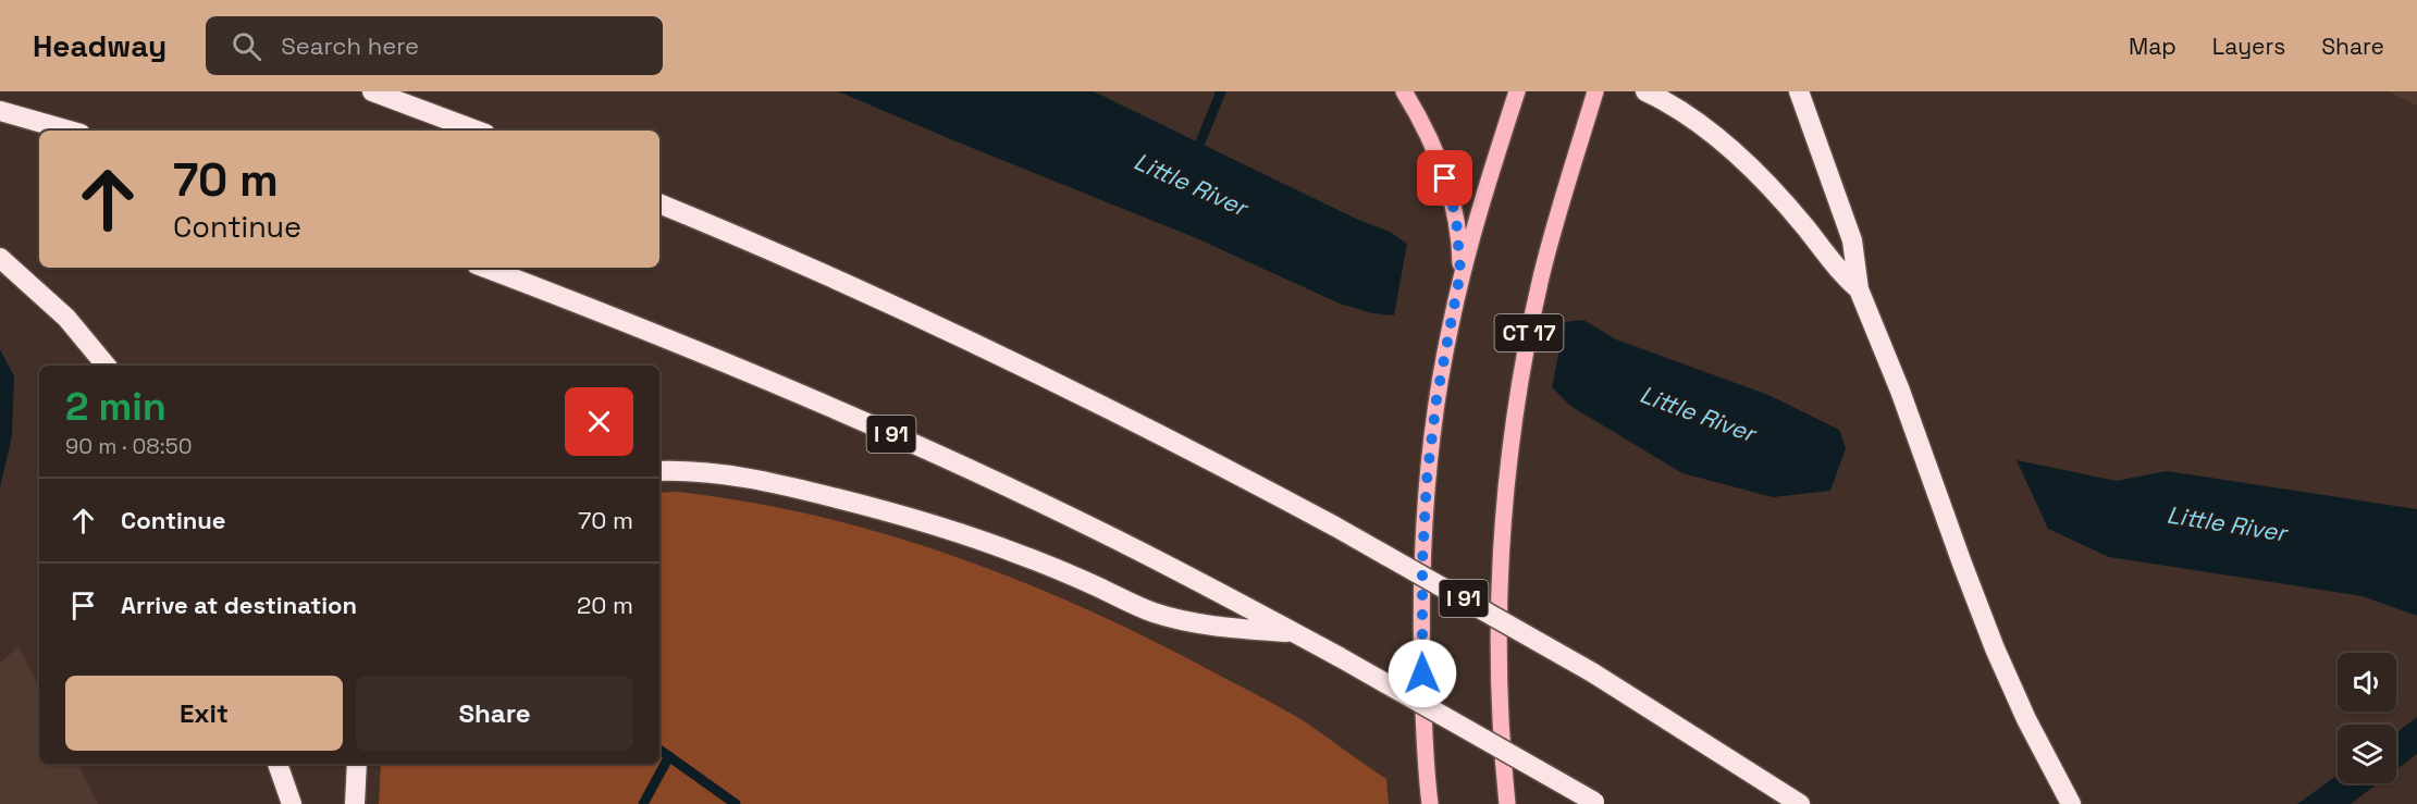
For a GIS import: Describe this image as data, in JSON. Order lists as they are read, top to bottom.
{
  "streets": {
    "highway": ["I 91"],
    "main road": ["CT 17"]
  },
  "water": ["Little River"],
  "page": {
    "header": "Headway",
    "search": "Search here",
    "nav": ["Map", "Layers", "Share"],
    "turn": ["70 m", "Continue"],
    "heading": ["2 min", "90 m · 08:50"],
    "list": [
      {
        "name": "Continue",
        "value": "70 m"
      },
      {
        "name": "Arrive at destination",
        "value": "20 m"
      }
    ],
    "buttons": ["Exit", "Share"]
  }
}
